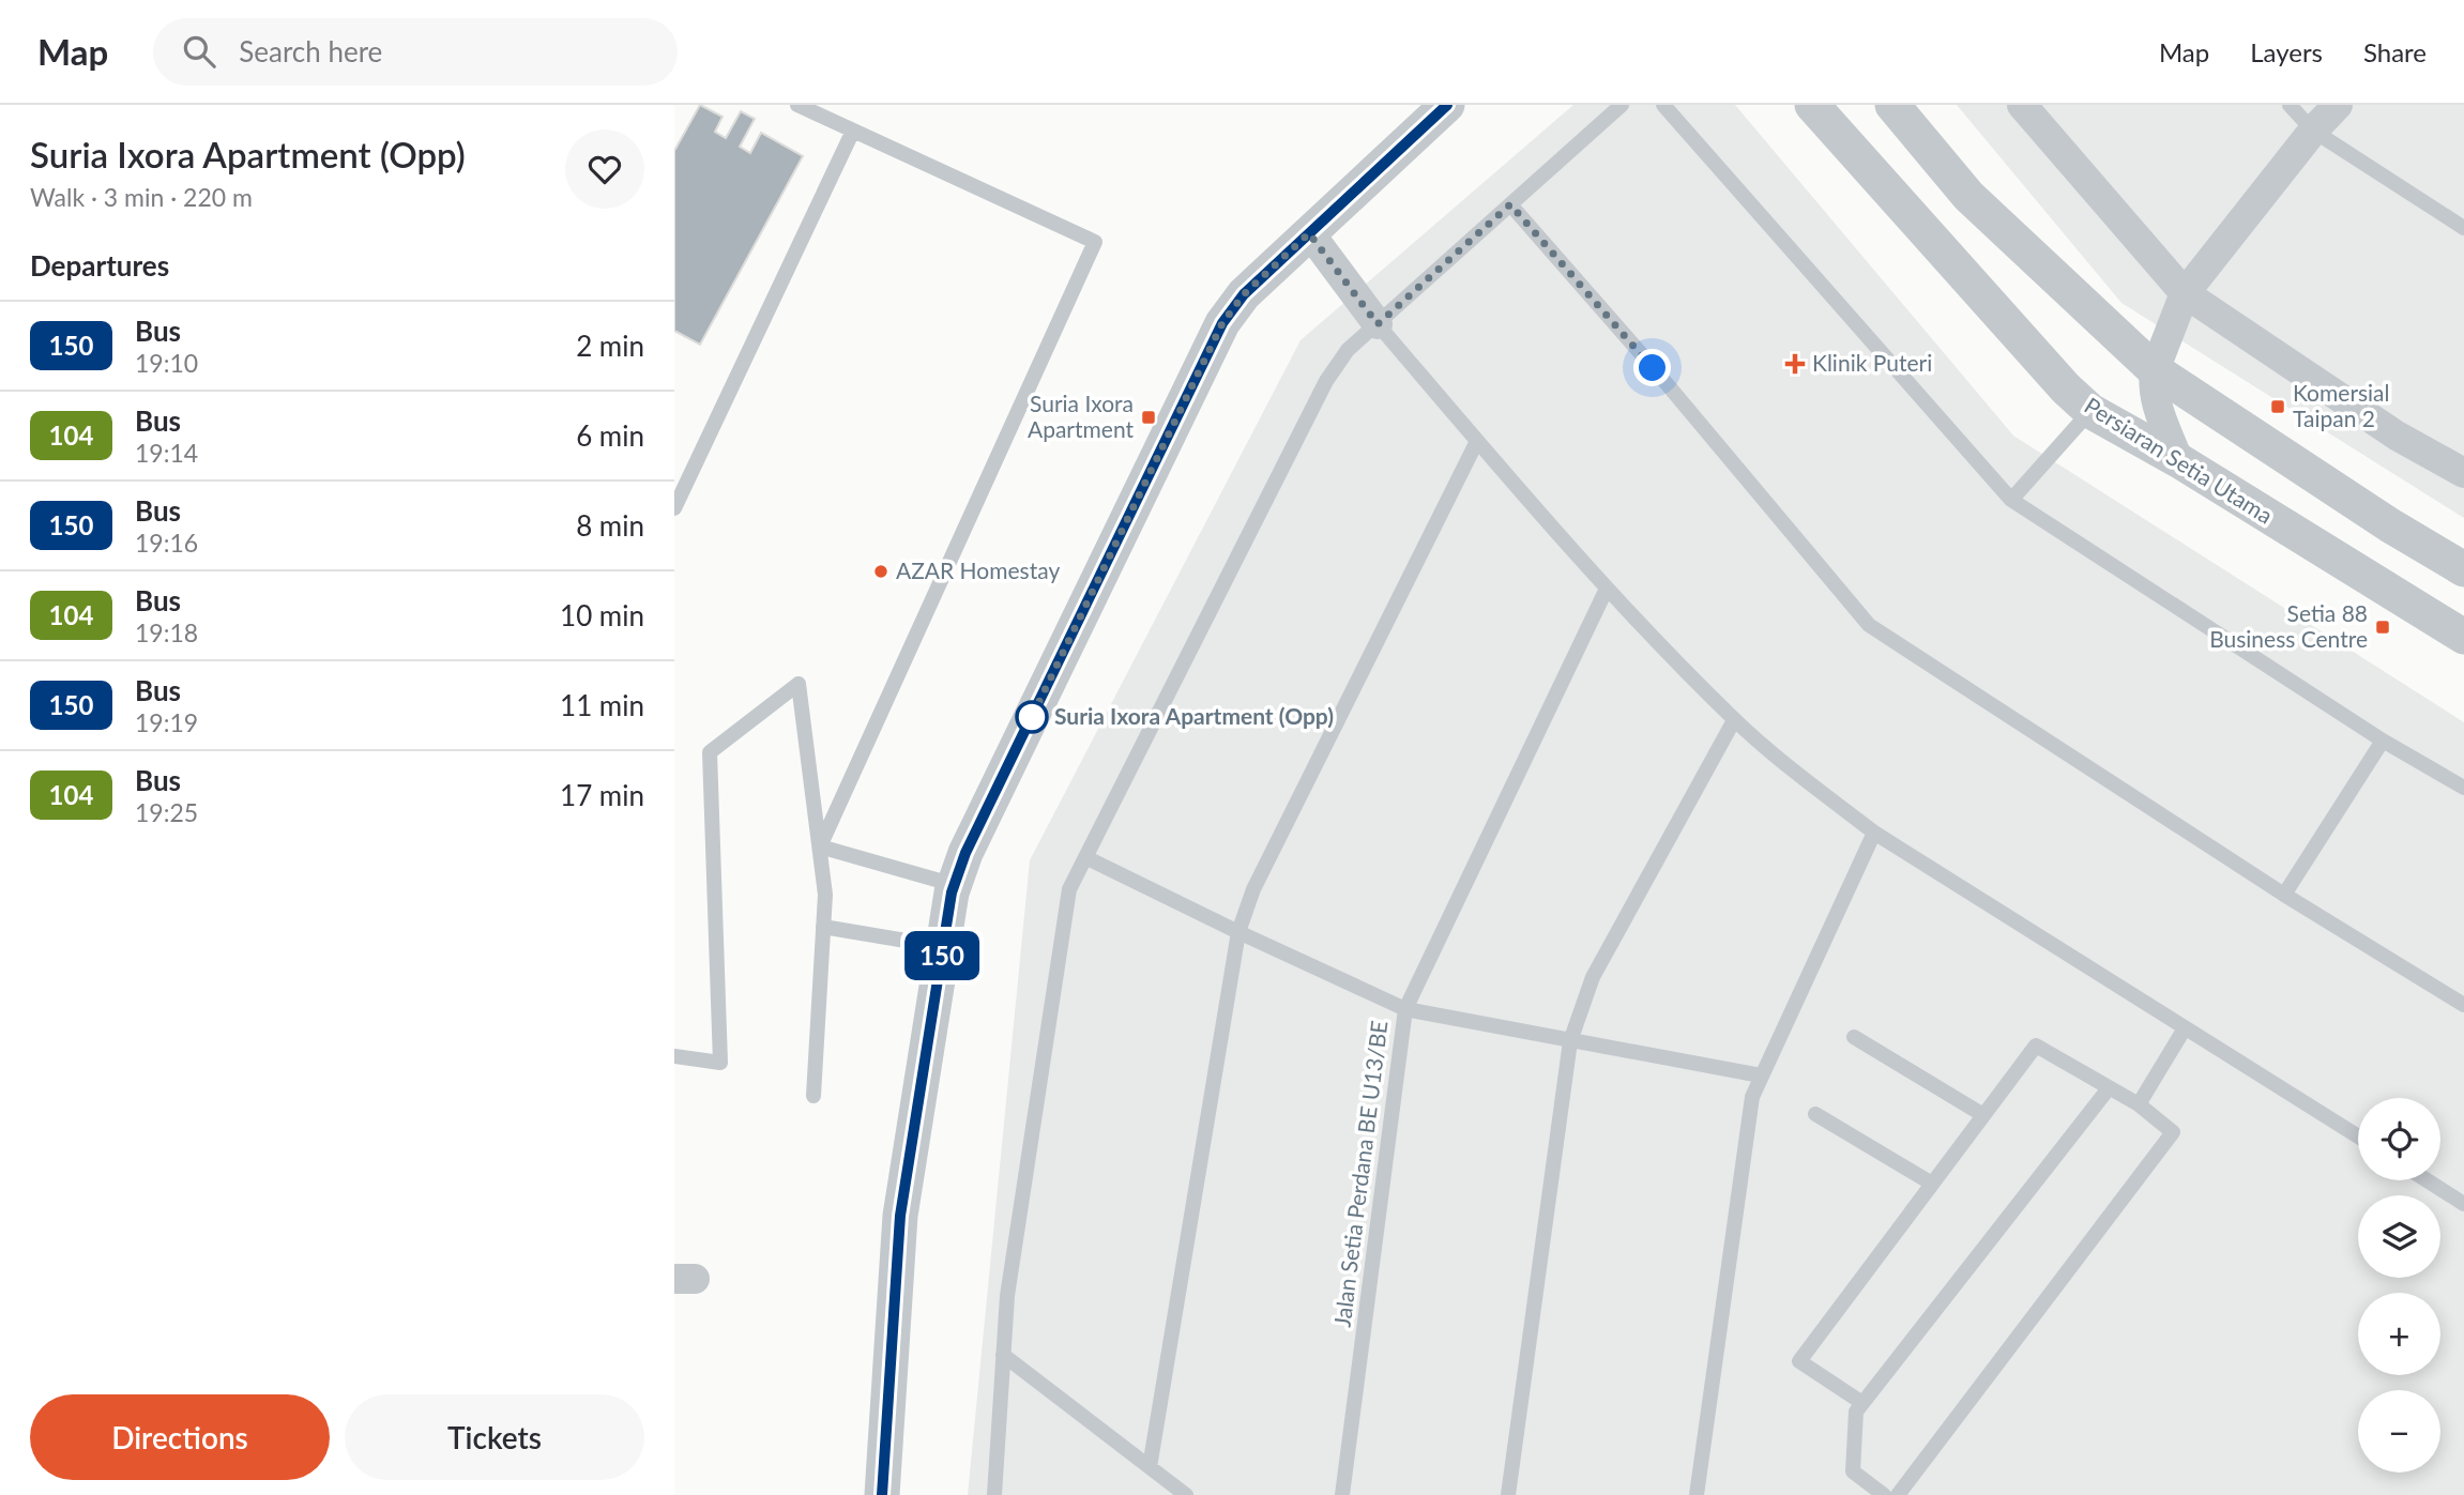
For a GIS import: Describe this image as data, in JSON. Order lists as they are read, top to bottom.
{
  "streets": {
    "street": ["Persiaran Setia Utama"],
    "lane": ["Jalan Setia Perdana BE U13/BE"]
  },
  "places": {
    "health": ["Klinik Puteri"],
    "transit": ["Komersial Taipan 2", "Suria Ixora Apartment", "Setia 88 Business Centre"],
    "other": ["AZAR Homestay", "Suria Ixora Apartment (Opp)"]
  },
  "lines": ["bus line 150"],
  "page": {
    "header": "Map",
    "search": "Search here",
    "nav": ["Map", "Layers", "Share"],
    "heading": [
      ["Suria Ixora Apartment (Opp)", "Walk · 3 min · 220 m"],
      "Departures"
    ],
    "on_map": "150",
    "list": [
      {
        "mark": "150",
        "name": "Bus",
        "note": "19:10",
        "value": "2 min"
      },
      {
        "mark": "104",
        "name": "Bus",
        "note": "19:14",
        "value": "6 min"
      },
      {
        "mark": "150",
        "name": "Bus",
        "note": "19:16",
        "value": "8 min"
      },
      {
        "mark": "104",
        "name": "Bus",
        "note": "19:18",
        "value": "10 min"
      },
      {
        "mark": "150",
        "name": "Bus",
        "note": "19:19",
        "value": "11 min"
      },
      {
        "mark": "104",
        "name": "Bus",
        "note": "19:25",
        "value": "17 min"
      }
    ],
    "map_buttons": ["+", "−"],
    "buttons": ["Directions", "Tickets"]
  }
}
